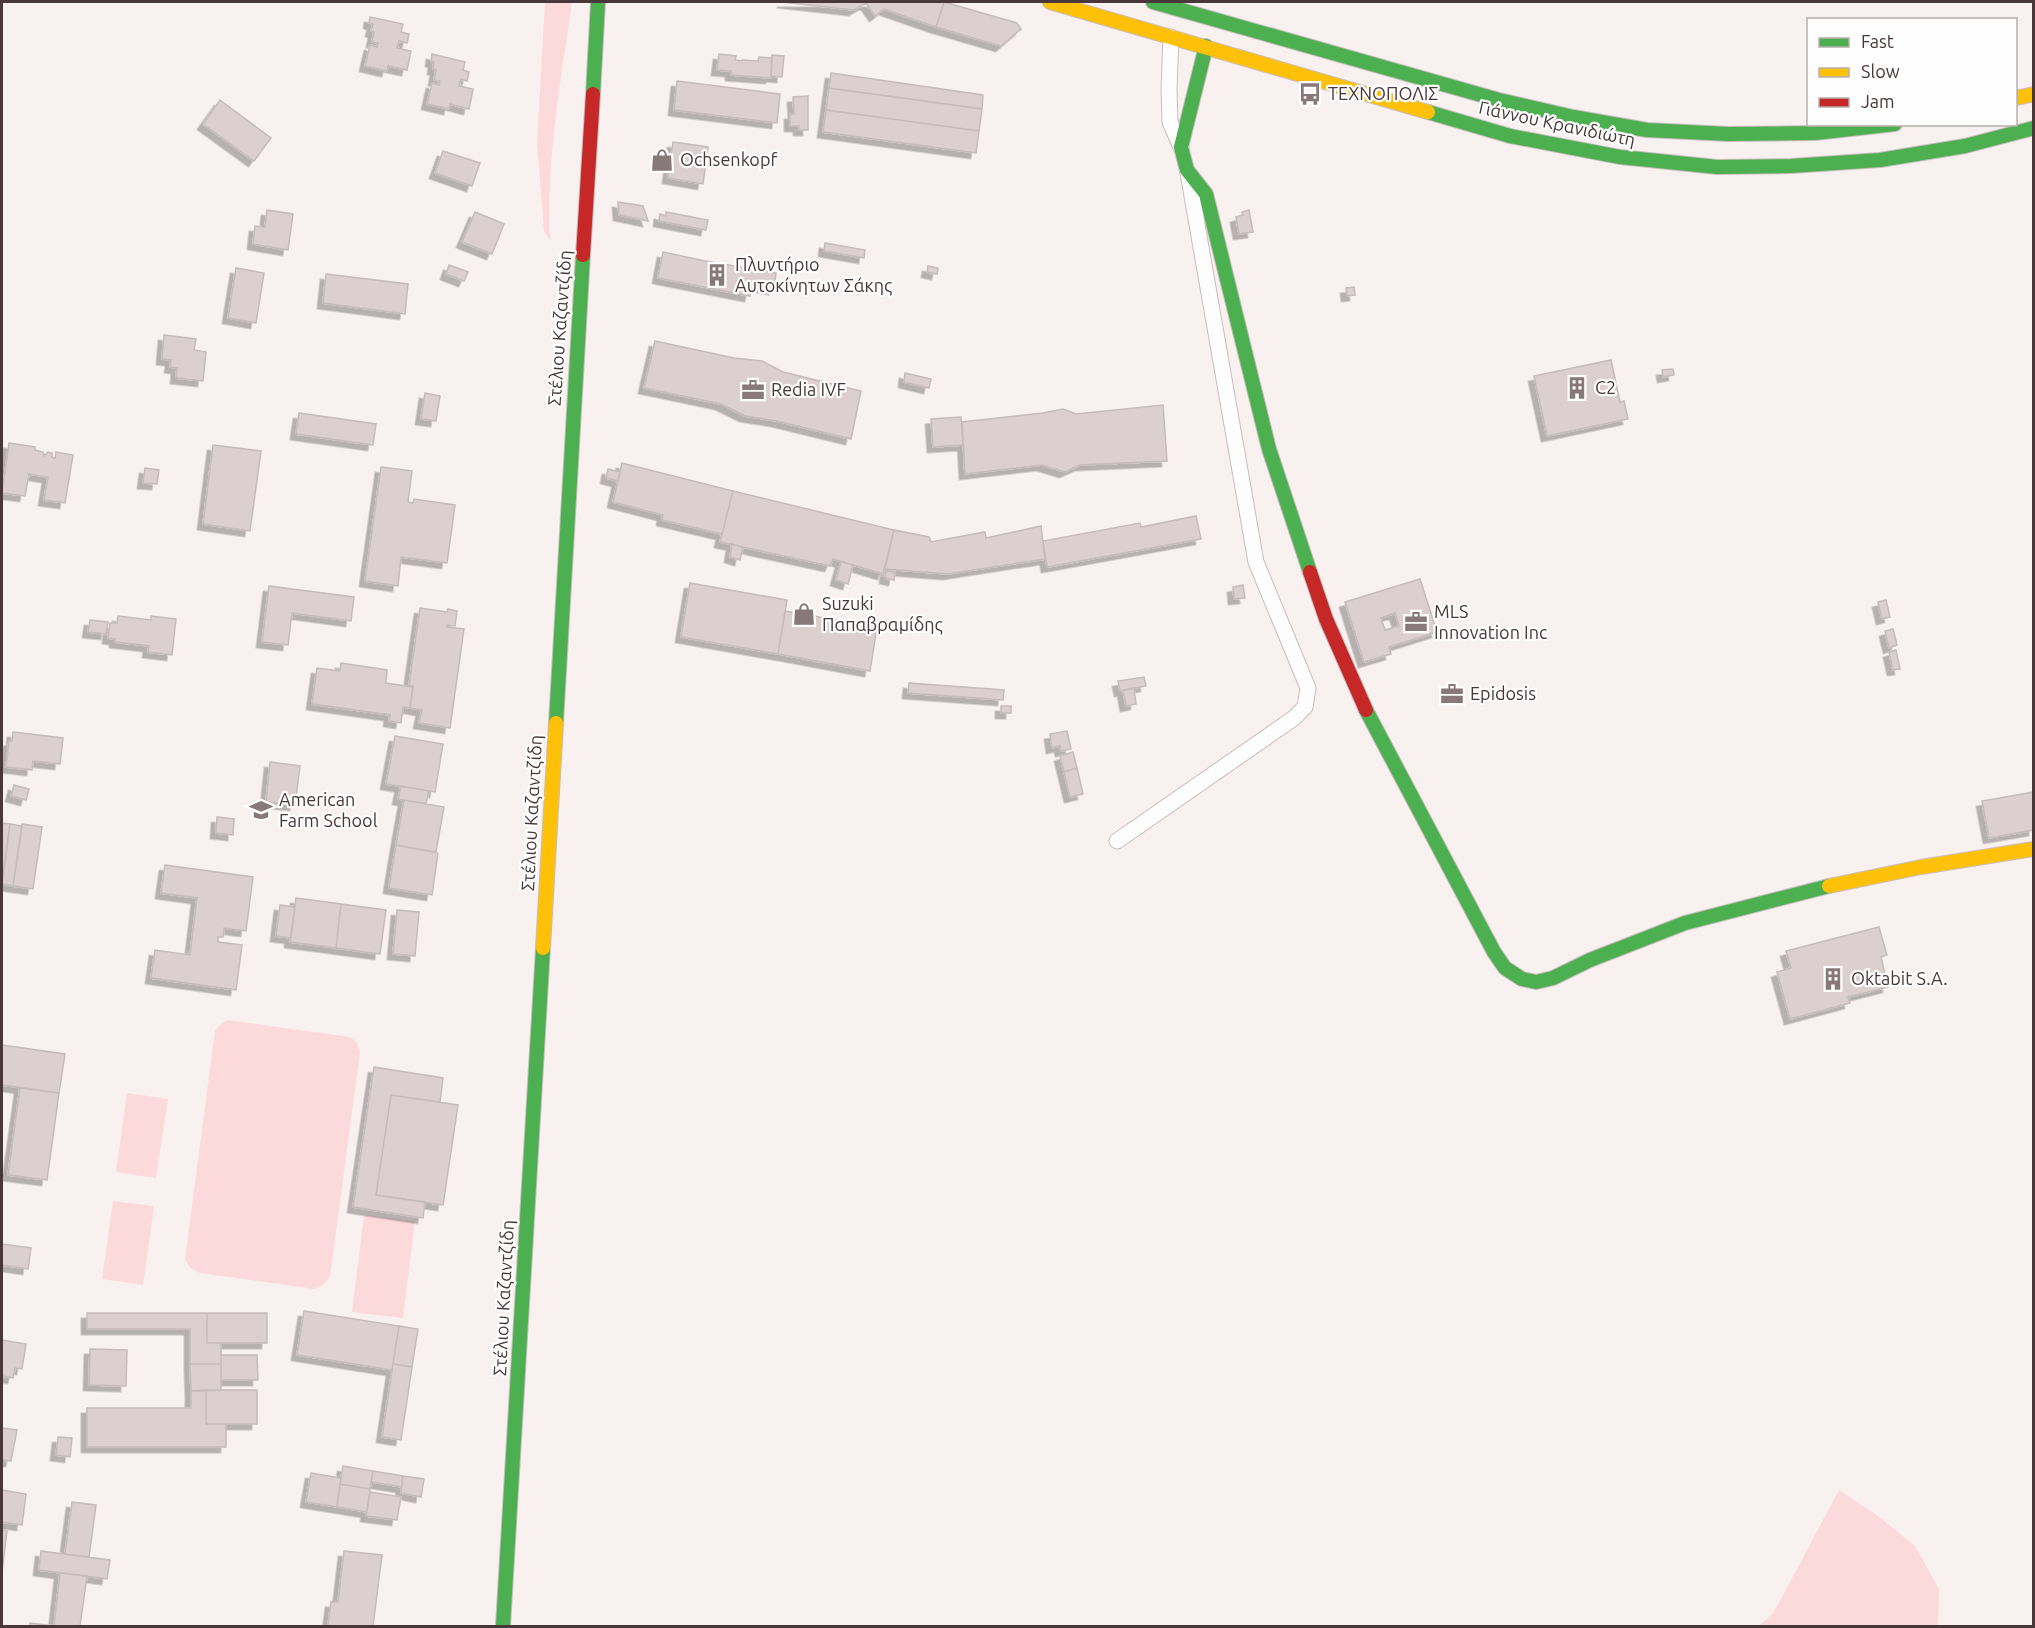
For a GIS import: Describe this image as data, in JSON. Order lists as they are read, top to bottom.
{
  "streets": {
    "street": ["Γιάννου Κρανιδιώτη", "Στέλιου Καζαντζίδη"]
  },
  "places": {
    "bus stop": ["ΤΕΧΝΟΠΟΛΙΣ"],
    "shop": ["Ochsenkopf", "Suzuki Παπαβραμίδης"],
    "building": ["Πλυντήριο Αυτοκίνητων Σάκης", "C2", "Oktabit S.A."],
    "office": ["Redia IVF", "MLS Innovation Inc", "Epidosis"],
    "school or university": ["American Farm School"]
  },
  "legend": ["Fast", "Slow", "Jam"]
}
